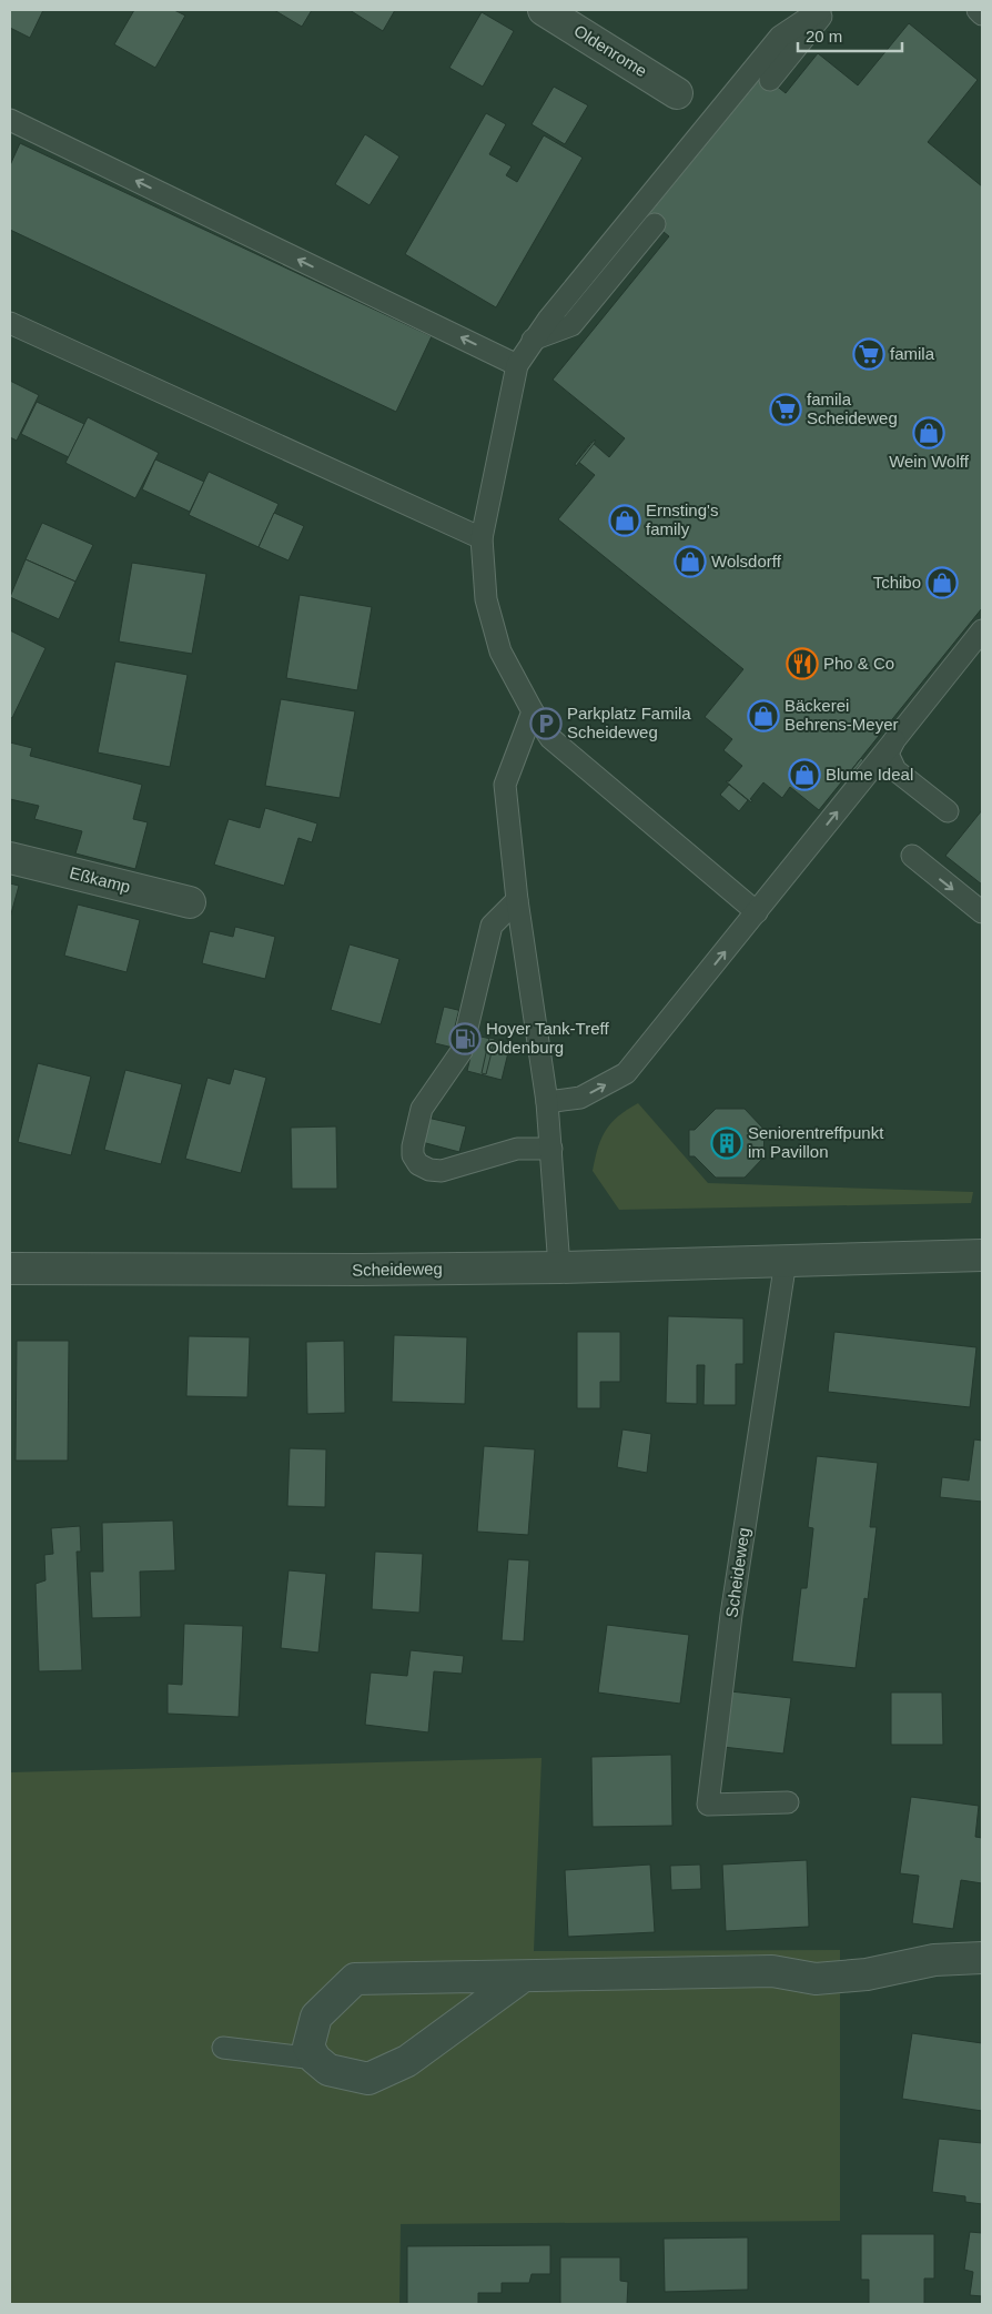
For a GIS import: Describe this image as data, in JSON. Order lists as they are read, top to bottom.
{
  "streets": {
    "street": ["Oldenrome", "Eßkamp", "Scheideweg"]
  },
  "places": {
    "supermarket": ["famila", "famila Scheideweg"],
    "shop": [
      "Wein Wolff",
      "Ernsting's family",
      "Wolsdorff",
      "Tchibo",
      "Bäckerei Behrens-Meyer",
      "Blume Ideal"
    ],
    "restaurant": ["Pho & Co"],
    "parking": ["Parkplatz Famila Scheideweg"],
    "fuel station": ["Hoyer Tank-Treff Oldenburg"],
    "building": ["Seniorentreffpunkt im Pavillon"]
  },
  "scale_bar": "20 m"
}
